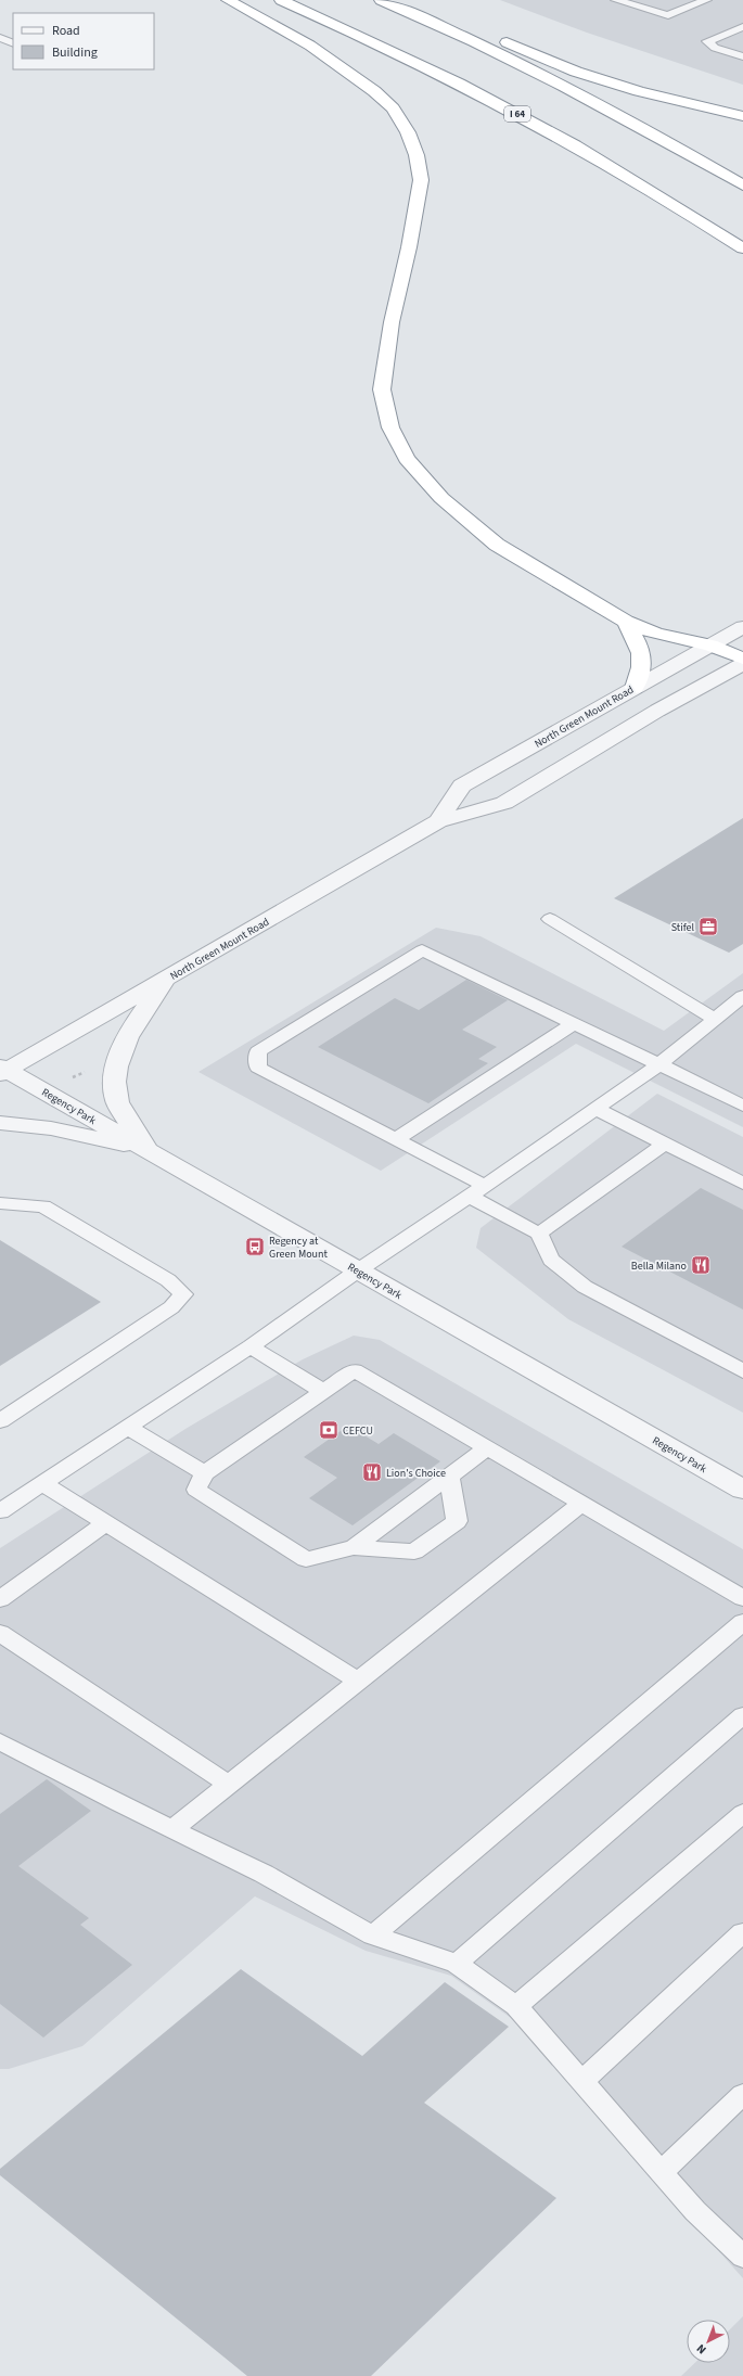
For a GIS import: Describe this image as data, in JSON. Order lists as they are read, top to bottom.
{
  "streets": {
    "highway": ["I 64"],
    "street": ["North Green Mount Road", "Regency Park"]
  },
  "crossings": [
    ["North Green Mount Road", "Regency Park"]
  ],
  "places": {
    "office": ["Stifel"],
    "bus stop": ["Regency at Green Mount"],
    "restaurant": ["Bella Milano", "Lion's Choice"],
    "bank": ["CEFCU"]
  },
  "legend": ["Road", "Building"],
  "north": "bottom left"
}
